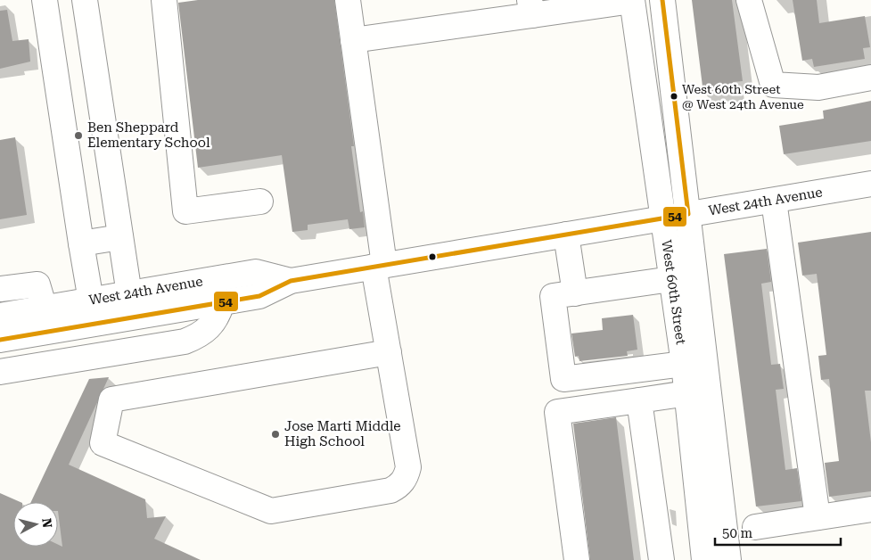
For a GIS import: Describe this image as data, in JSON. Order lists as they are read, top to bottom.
{
  "streets": {
    "street": ["West 24th Avenue", "West 60th Street"]
  },
  "crossings": [
    ["West 24th Avenue", "West 60th Street"]
  ],
  "places": ["West 60th Street @ West 24th Avenue", "Ben Sheppard Elementary School", "Jose Marti Middle High School"],
  "lines": ["transit line 54"],
  "scale_bar": "50 m",
  "north": "right"
}
